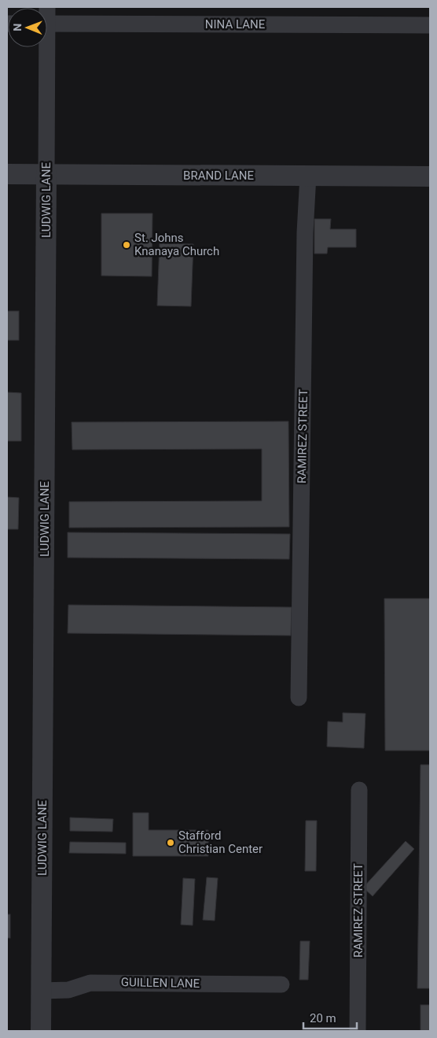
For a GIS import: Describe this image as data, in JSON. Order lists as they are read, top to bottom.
{
  "streets": {
    "street": [
      "NINA LANE",
      "BRAND LANE",
      "LUDWIG LANE",
      "RAMIREZ STREET",
      "GUILLEN LANE"
    ]
  },
  "crossings": [
    ["BRAND LANE", "LUDWIG LANE"],
    ["BRAND LANE", "RAMIREZ STREET"],
    ["LUDWIG LANE", "GUILLEN LANE"]
  ],
  "places": ["St. Johns Knanaya Church", "Stafford Christian Center"],
  "scale_bar": "20 m",
  "north": "left"
}
